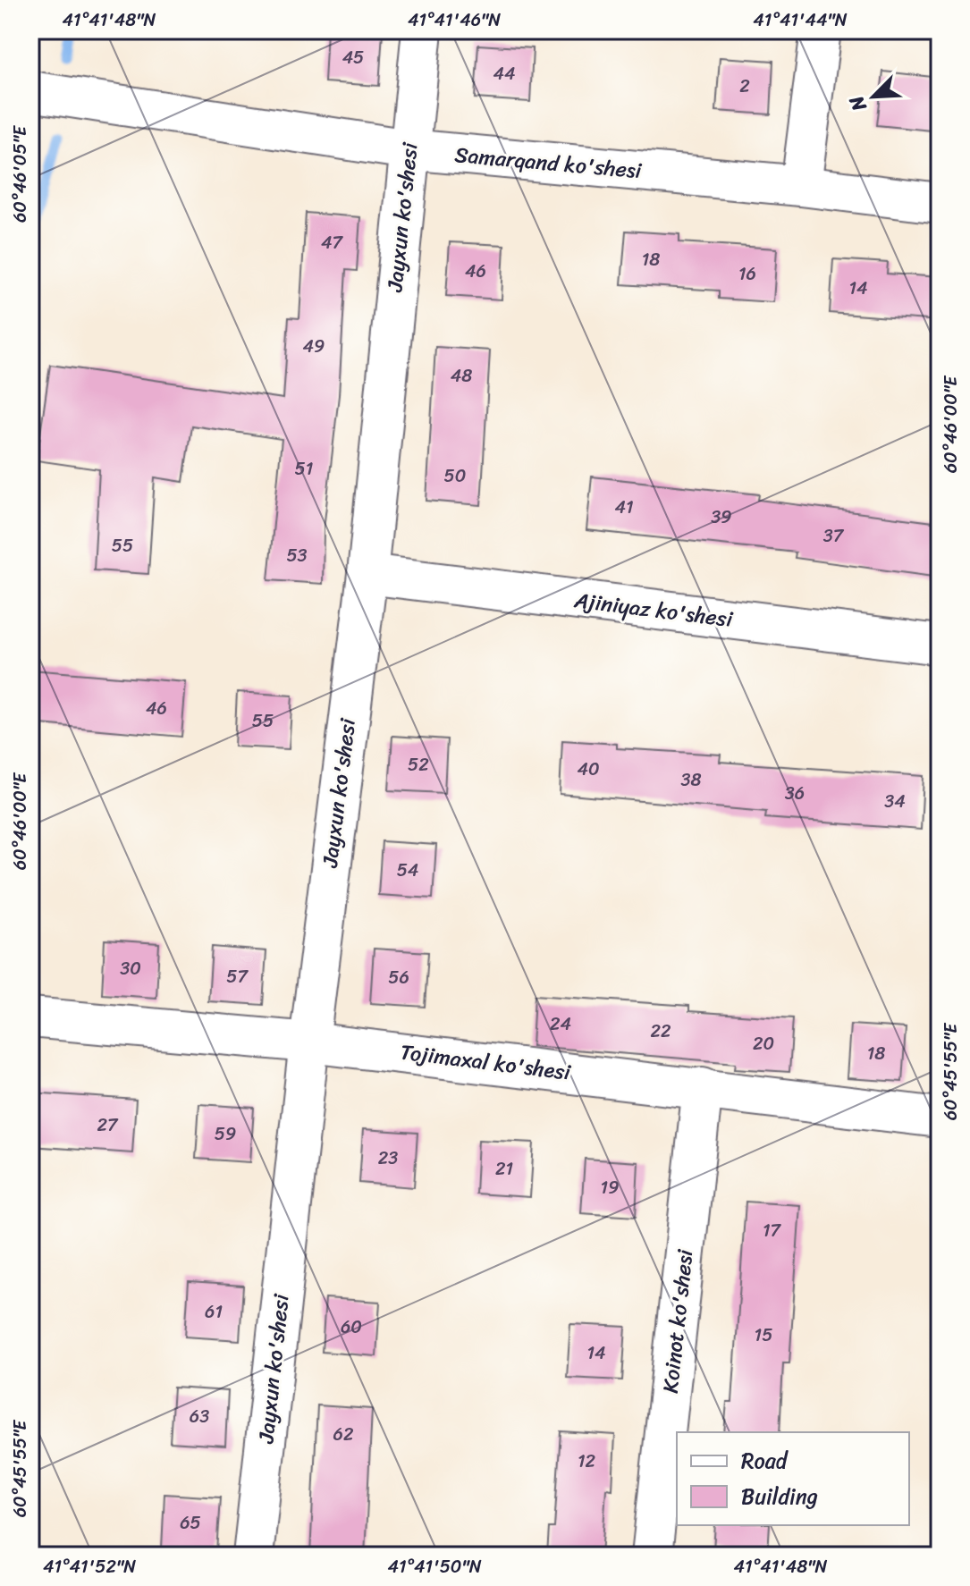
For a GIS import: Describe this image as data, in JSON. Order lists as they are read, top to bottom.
{
  "streets": {
    "street": [
      "Samarqand ko'shesi",
      "Jayxun ko'shesi",
      "Ajiniyaz ko'shesi",
      "Tojimaxal ko'shesi",
      "Koinot ko'shesi"
    ]
  },
  "crossings": [
    ["Samarqand ko'shesi", "Jayxun ko'shesi"],
    ["Jayxun ko'shesi", "Ajiniyaz ko'shesi"],
    ["Jayxun ko'shesi", "Tojimaxal ko'shesi"],
    ["Tojimaxal ko'shesi", "Koinot ko'shesi"]
  ],
  "house_numbers": [
    "45",
    "44",
    "2",
    "47",
    "18",
    "46",
    "16",
    "14",
    "49",
    "48",
    "51",
    "50",
    "41",
    "39",
    "37",
    "55",
    "53",
    "46",
    "55",
    "52",
    "40",
    "38",
    "36",
    "34",
    "54",
    "30",
    "57",
    "56",
    "24",
    "22",
    "20",
    "18",
    "27",
    "59",
    "23",
    "21",
    "19",
    "17",
    "61",
    "60",
    "15",
    "14",
    "63",
    "62",
    "12",
    "65"
  ],
  "legend": ["Road", "Building"],
  "north": "bottom left",
  "coordinates": [
    "41°41'48\"N",
    "41°41'46\"N",
    "41°41'44\"N",
    "60°46'05\"E",
    "60°46'00\"E",
    "60°45'55\"E",
    "41°41'52\"N",
    "41°41'50\"N"
  ]
}
